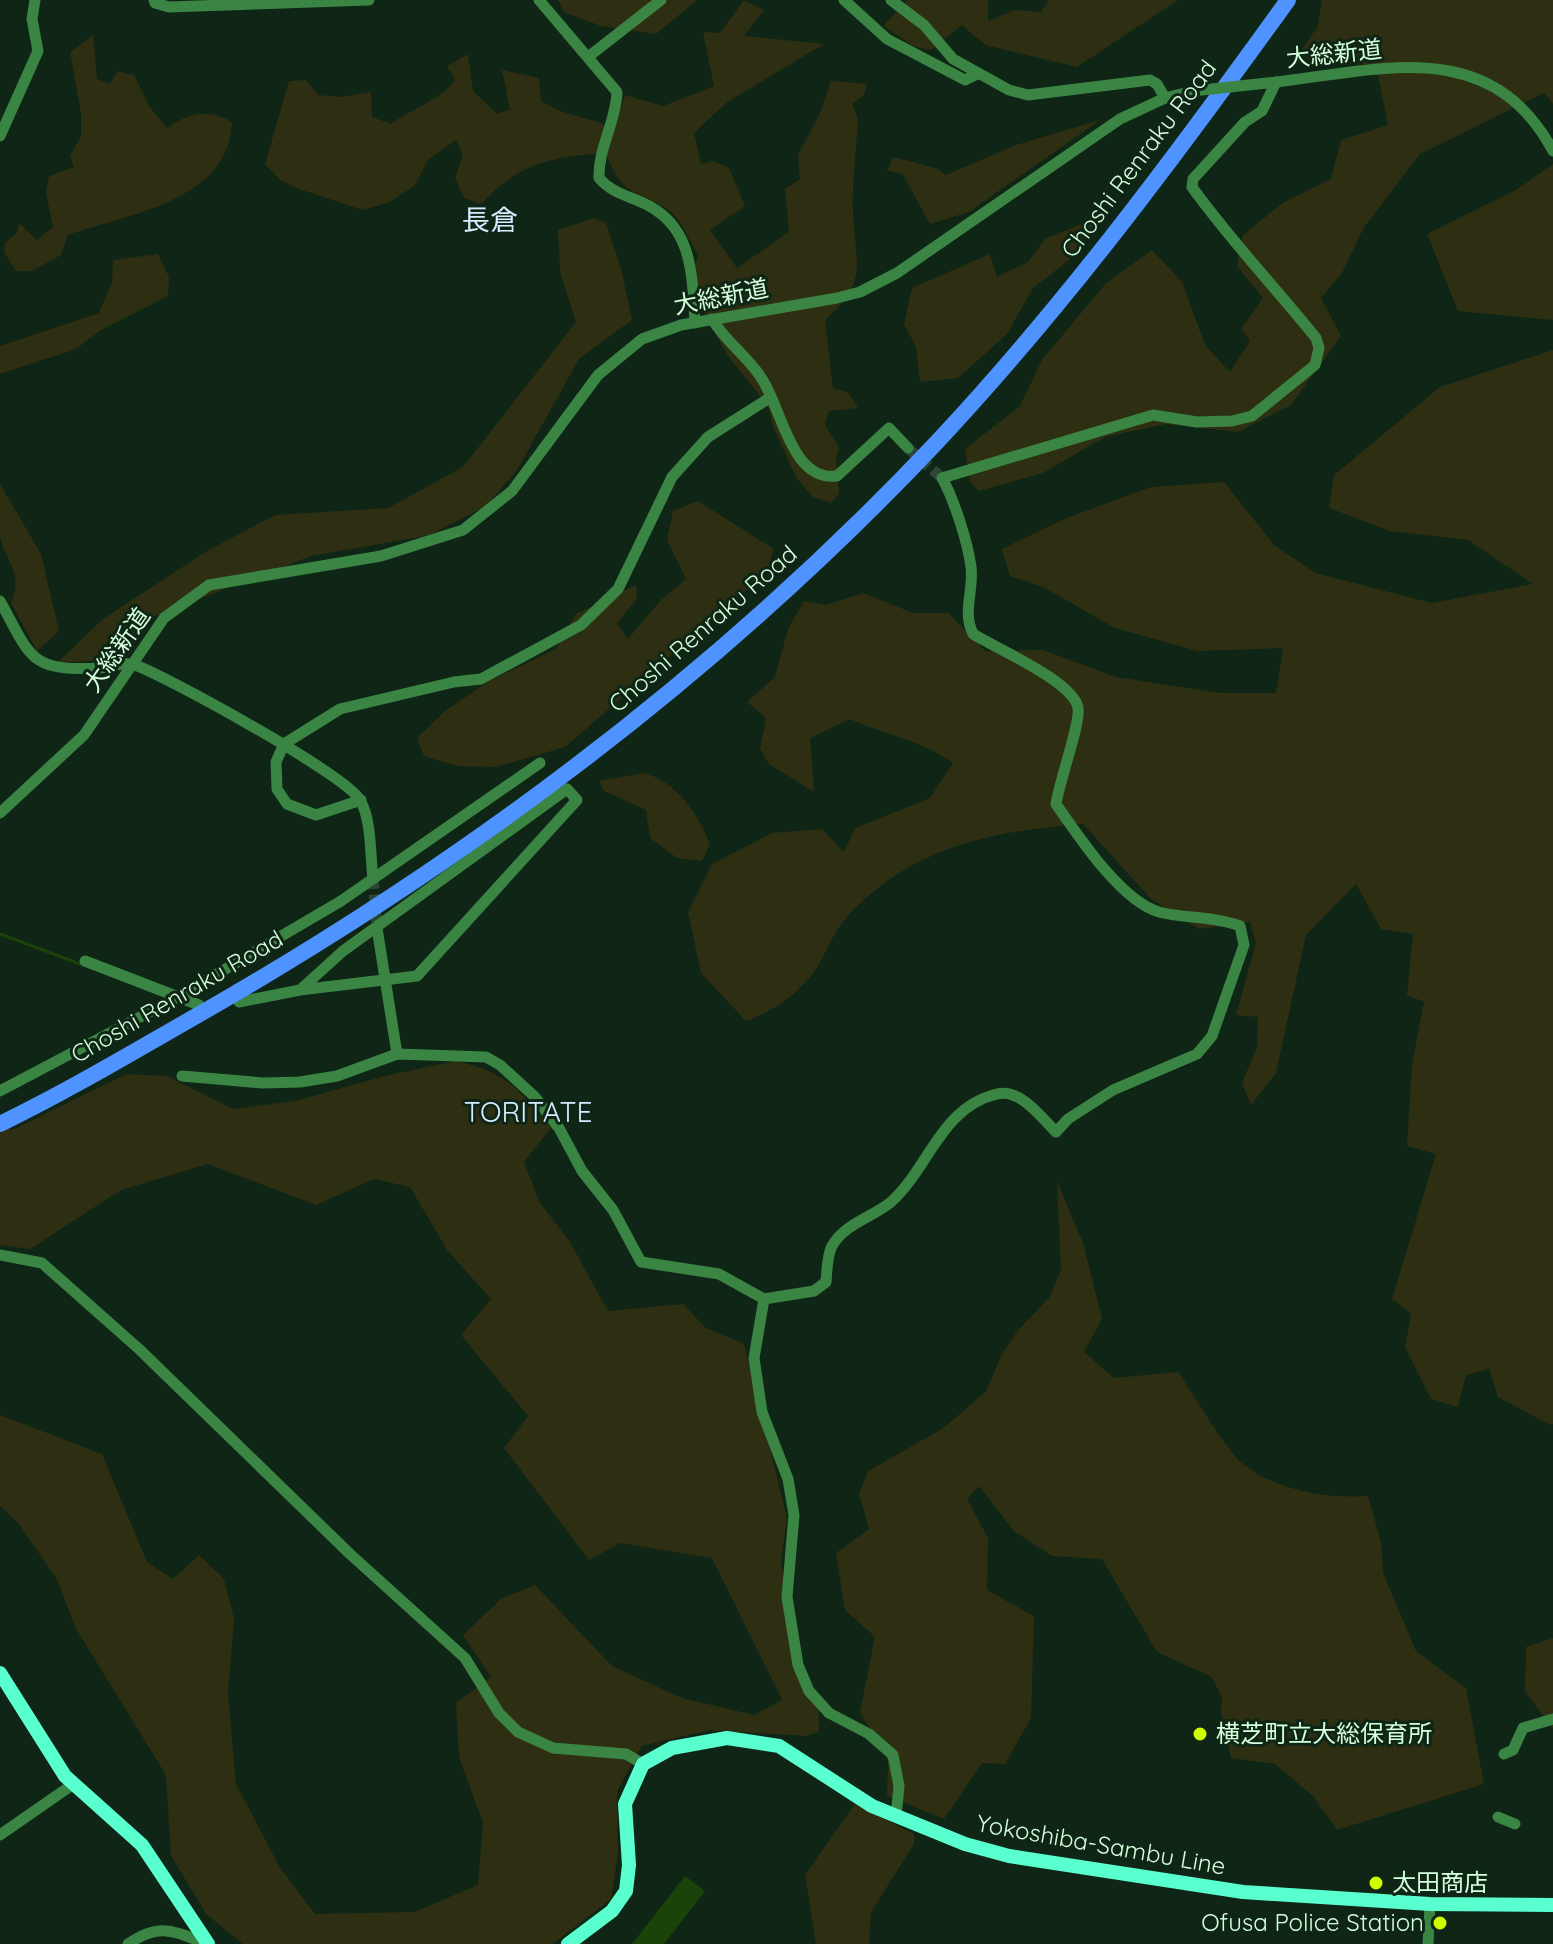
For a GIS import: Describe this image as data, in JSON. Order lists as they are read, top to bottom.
{
  "streets": {
    "highway": ["Choshi Renraku Road"],
    "main road": ["Yokoshiba-Sambu Line"],
    "street": ["大総新道"]
  },
  "districts": ["長倉", "TORITATE"],
  "places": ["横芝町立大総保育所", "太田商店", "Ofusa Police Station"]
}
